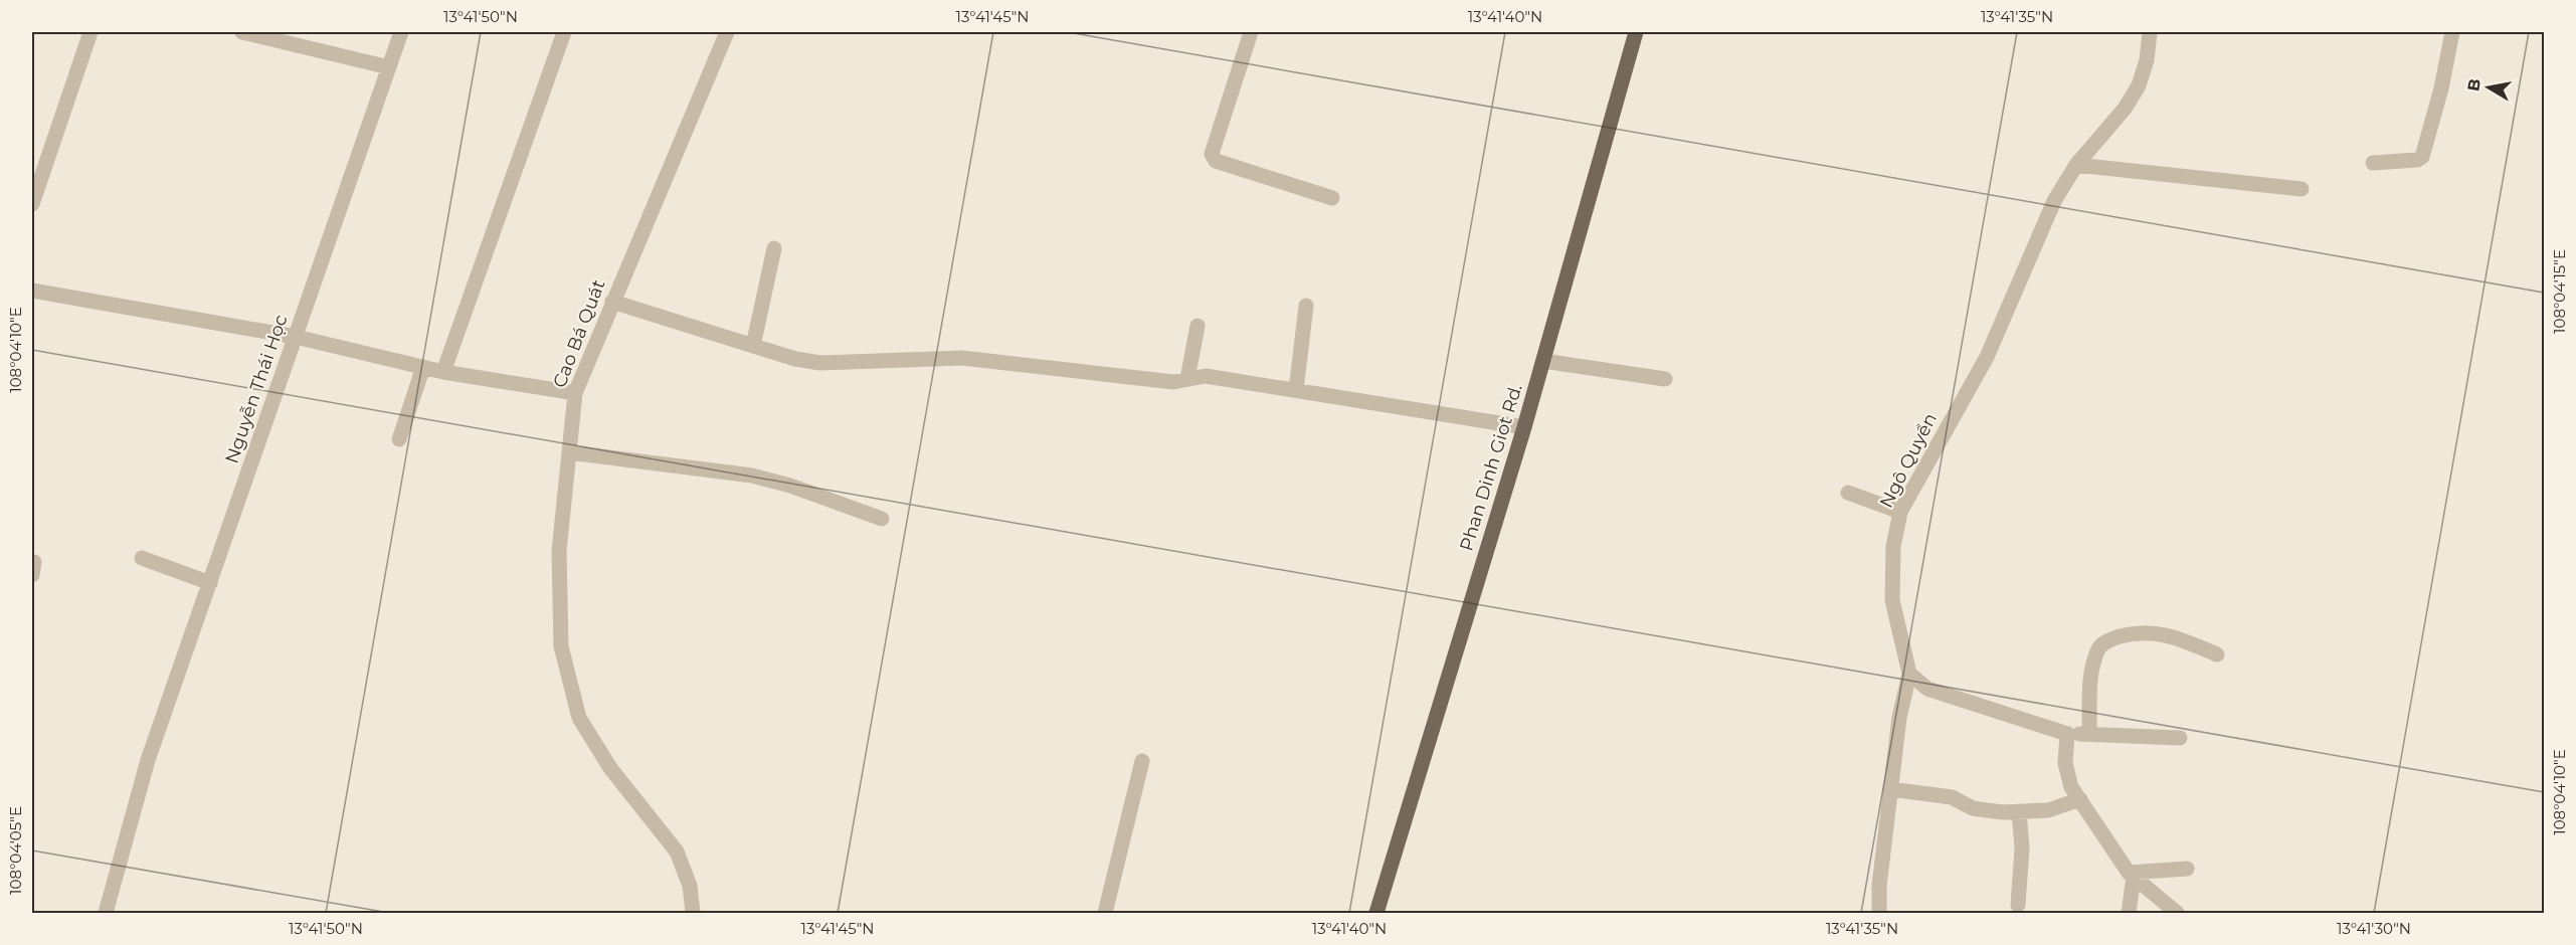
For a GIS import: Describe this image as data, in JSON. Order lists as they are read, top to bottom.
{
  "streets": {
    "main road": ["Phan Dinh Giot Rd."],
    "street": ["Cao Bá Quát", "Nguyễn Thái Học", "Ngô Quyền"]
  },
  "north": "left",
  "coordinates": [
    "13°41'50\"N",
    "13°41'45\"N",
    "13°41'40\"N",
    "13°41'35\"N",
    "108°04'15\"E",
    "108°04'10\"E",
    "108°04'05\"E",
    "13°41'30\"N"
  ]
}
